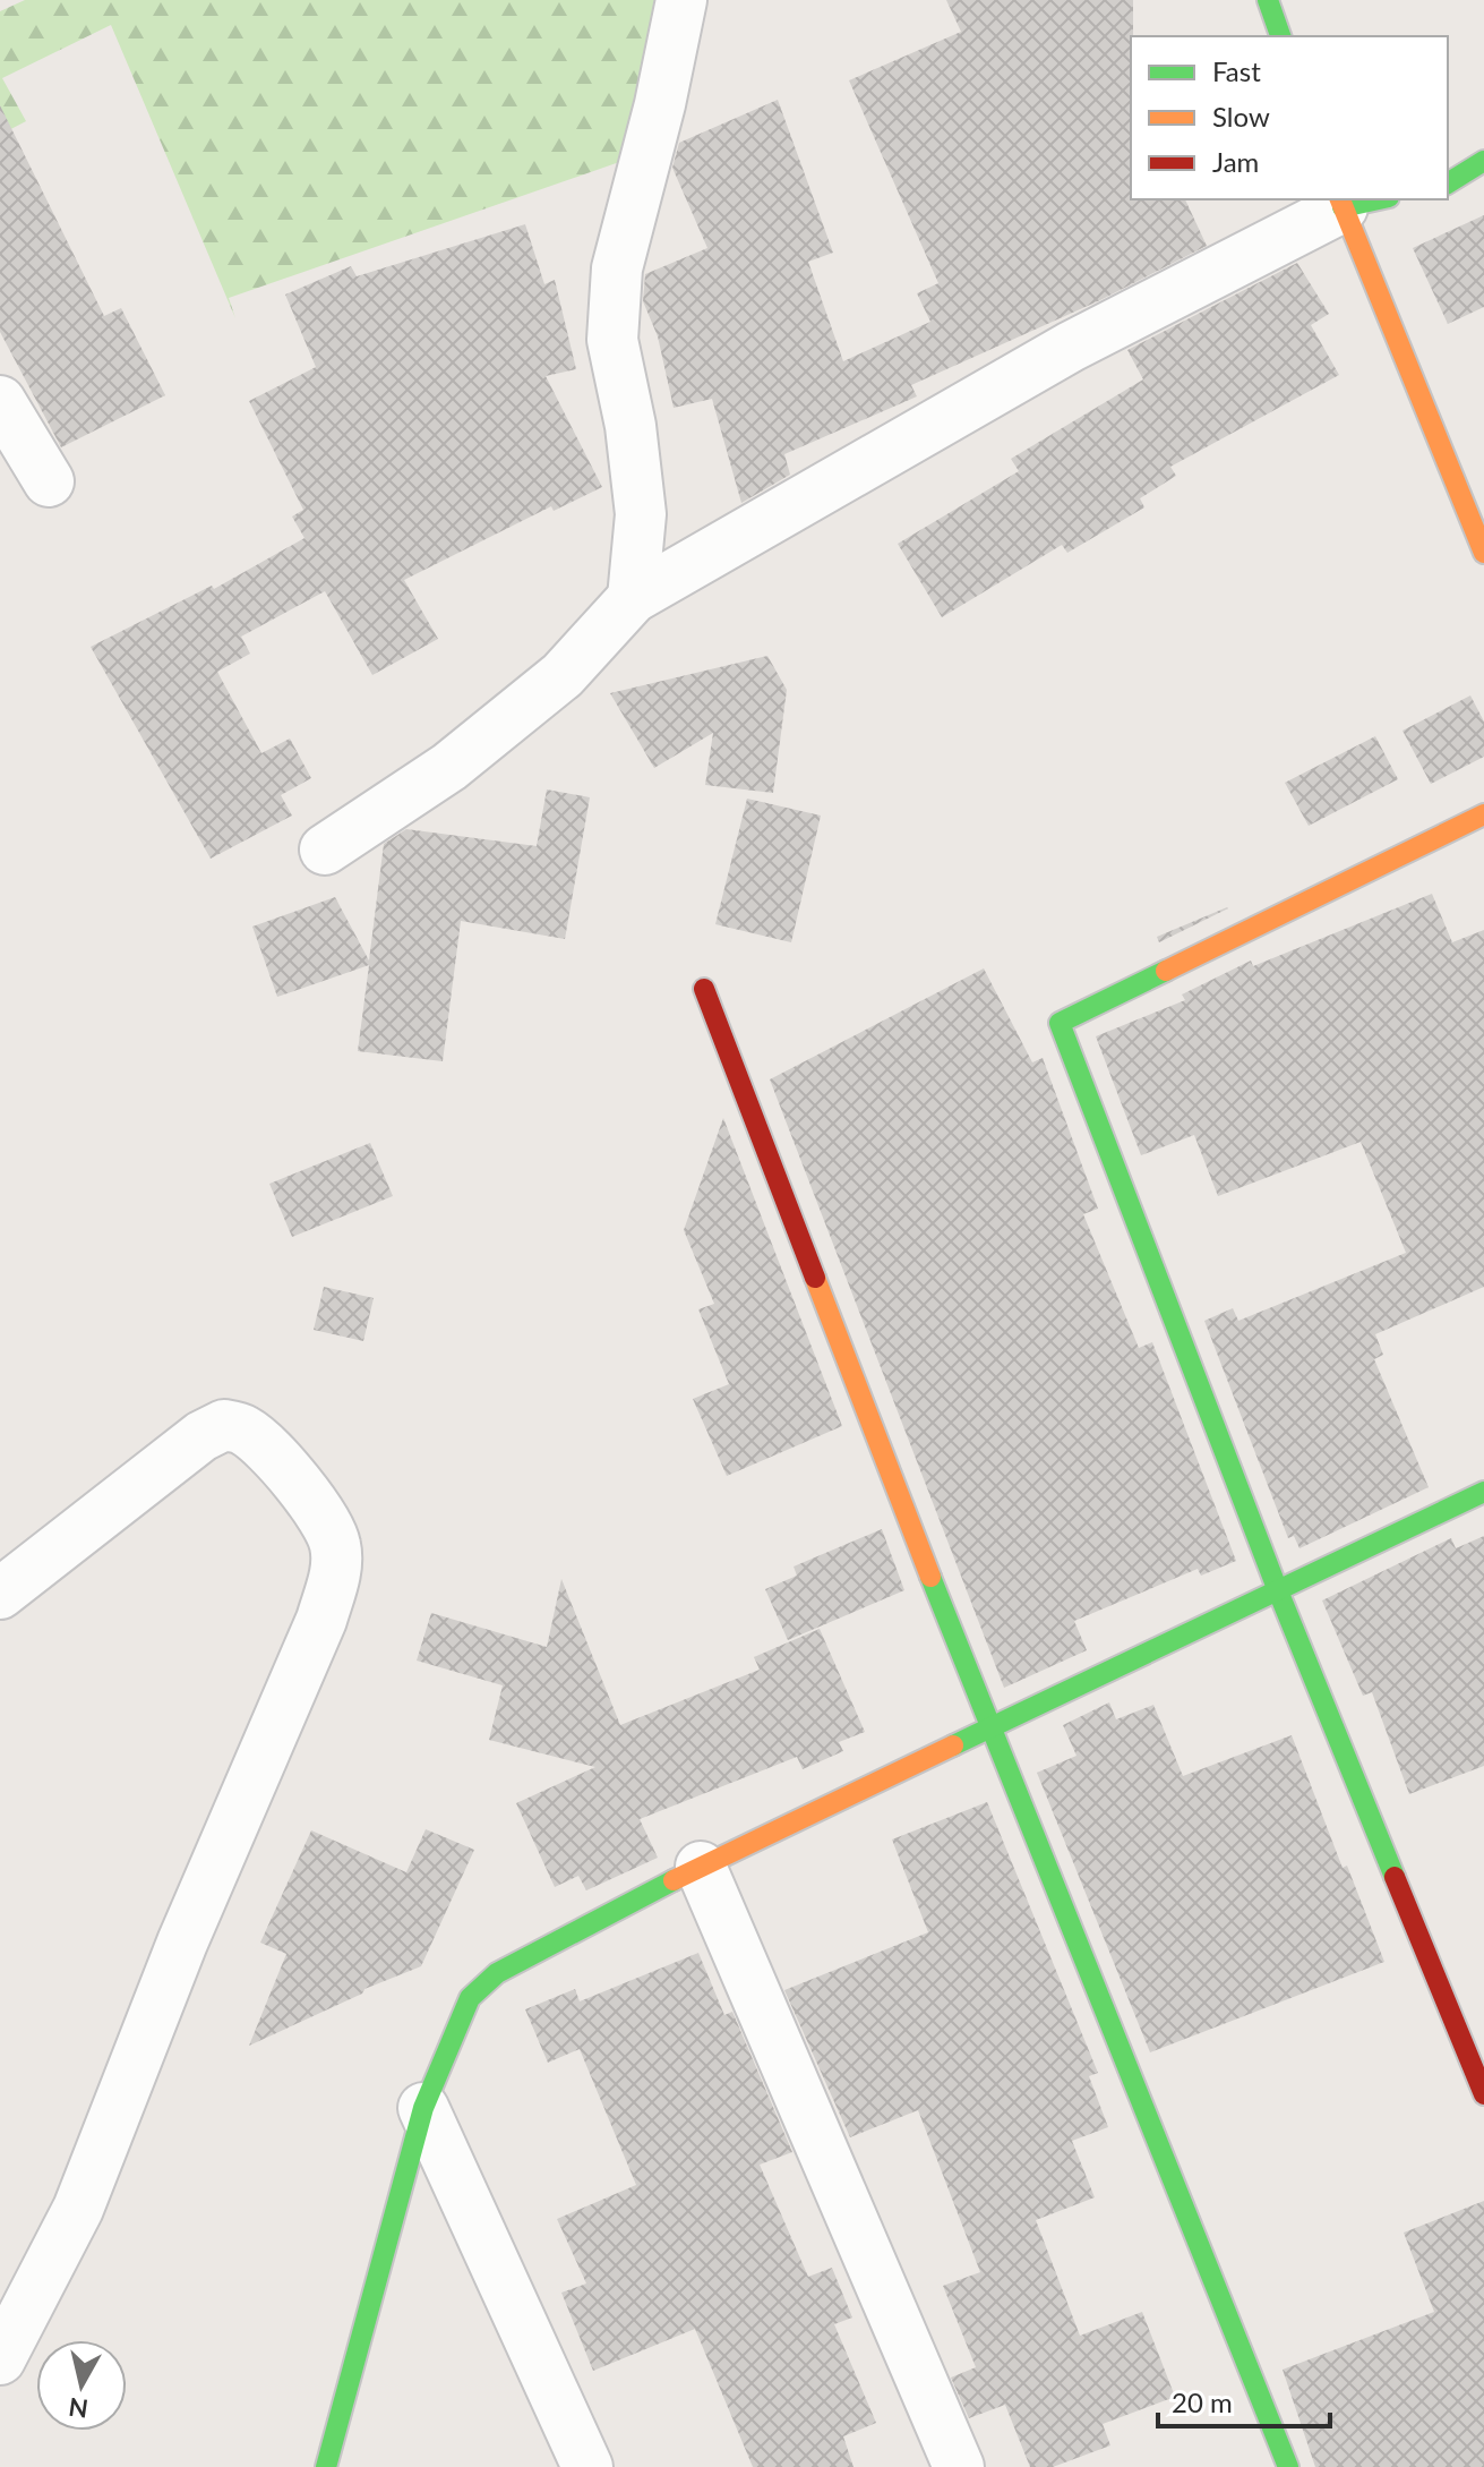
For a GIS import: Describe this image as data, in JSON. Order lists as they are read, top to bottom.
{
  "legend": ["Fast", "Slow", "Jam"],
  "scale_bar": "20 m",
  "north": "bottom"
}
